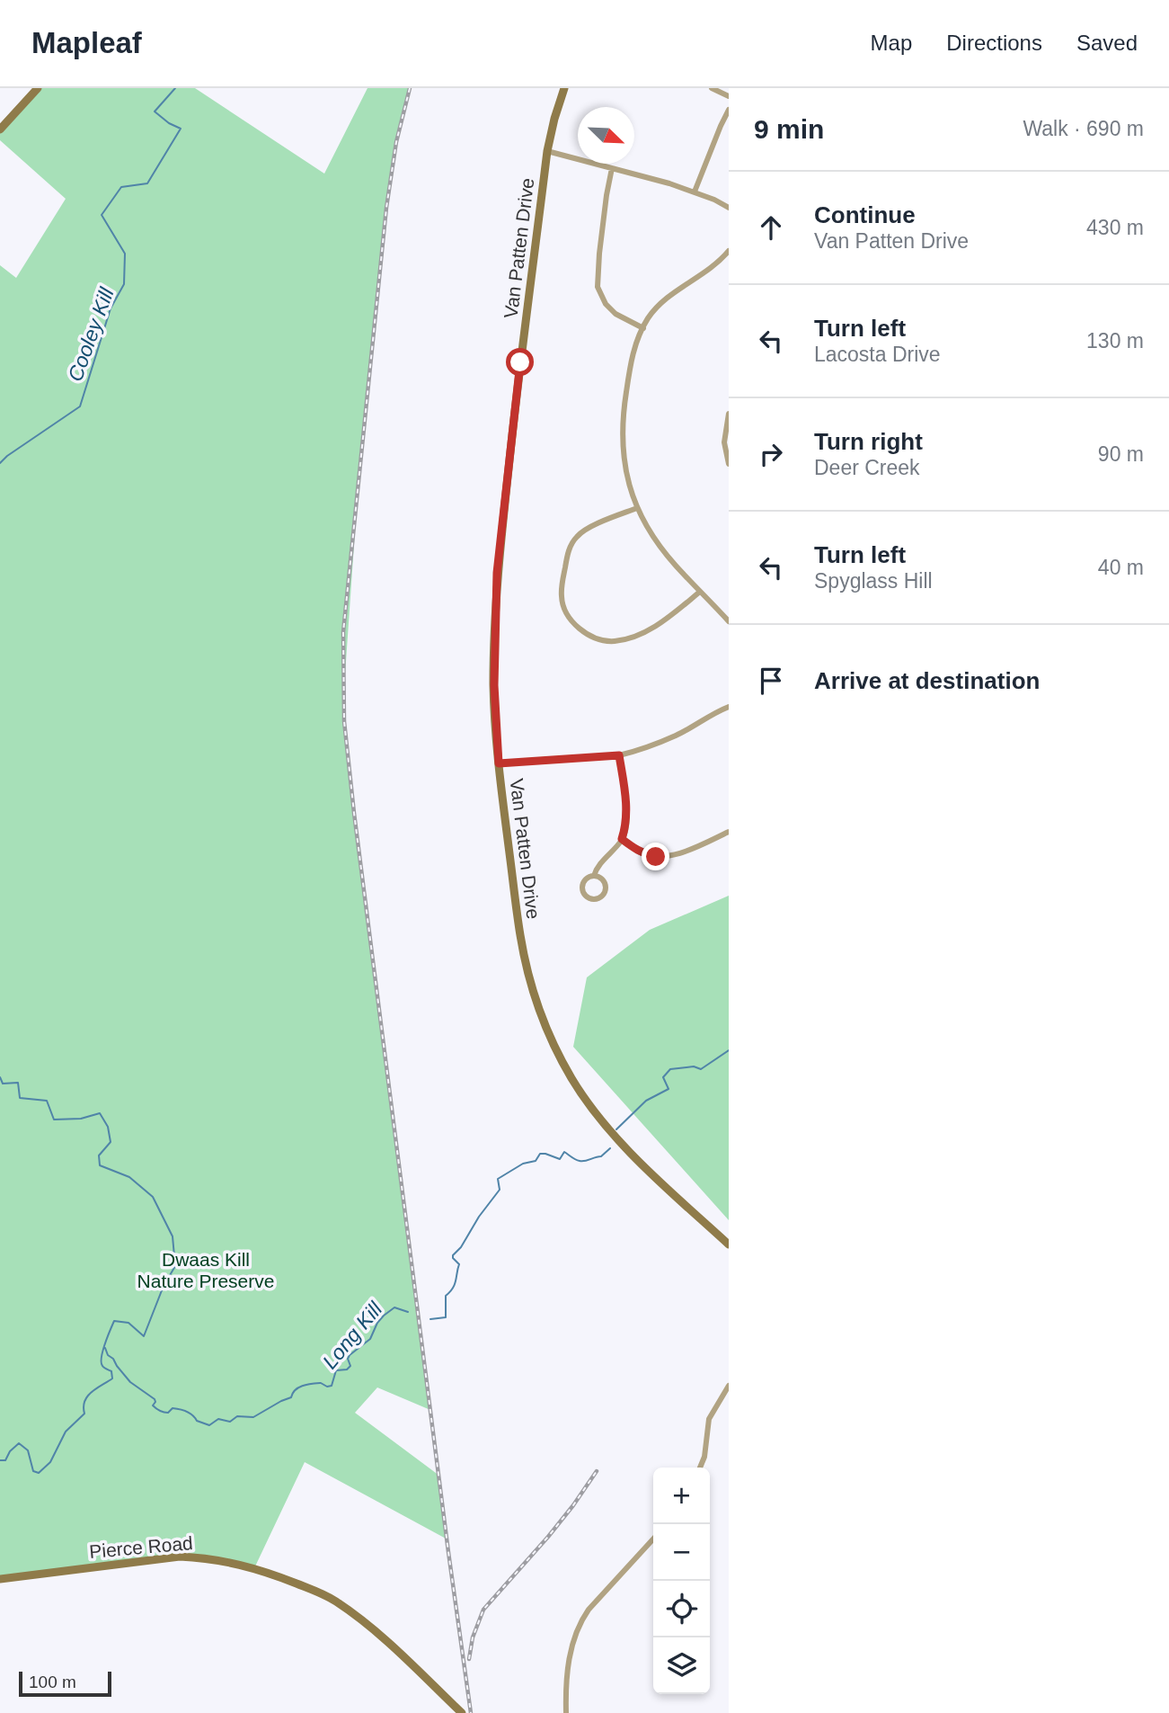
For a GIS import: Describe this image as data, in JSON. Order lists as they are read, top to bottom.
{
  "streets": {
    "street": ["Van Patten Drive", "Pierce Road"]
  },
  "water": ["Cooley Kill", "Long Kill"],
  "parks": ["Dwaas Kill Nature Preserve"],
  "scale_bar": "100 m",
  "north": "bottom right",
  "page": {
    "header": "Mapleaf",
    "nav": ["Map", "Directions", "Saved"],
    "heading": ["9 min", "Walk · 690 m"],
    "list": [
      ["Continue", "Van Patten Drive", "430 m"],
      ["Turn left", "Lacosta Drive", "130 m"],
      ["Turn right", "Deer Creek", "90 m"],
      ["Turn left", "Spyglass Hill", "40 m"],
      "Arrive at destination"
    ],
    "map_buttons": ["+", "−"],
    "scale": "100 m"
  }
}
